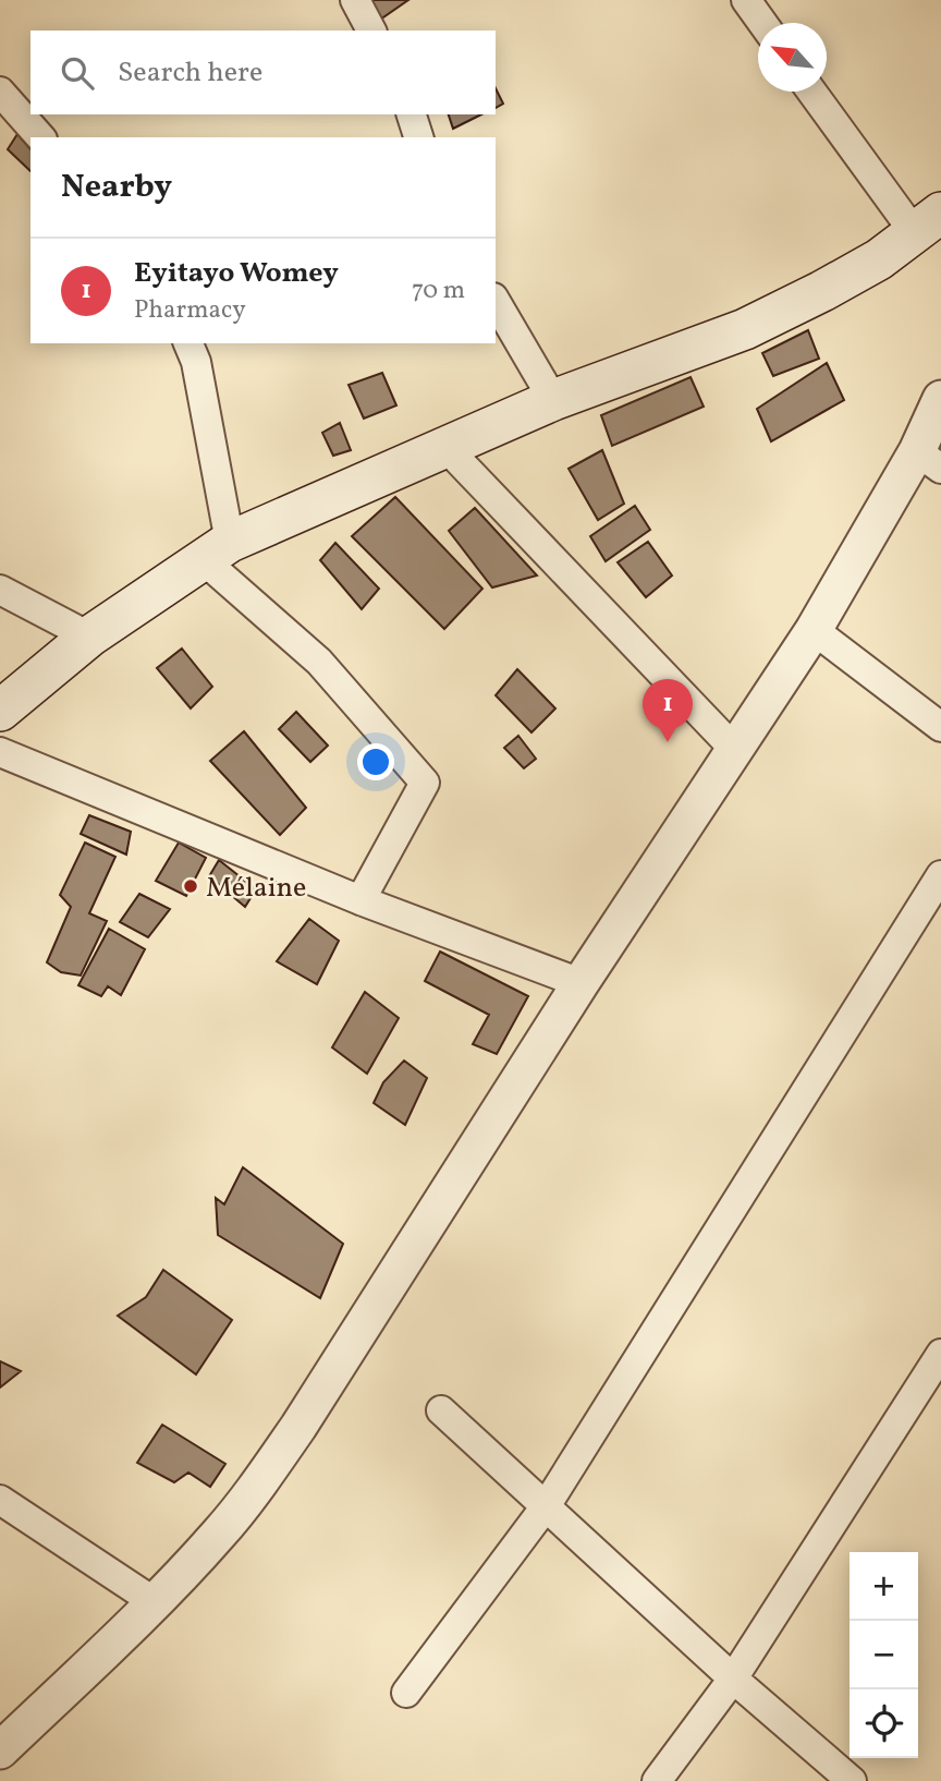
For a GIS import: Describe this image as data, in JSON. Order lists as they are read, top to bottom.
{
  "places": ["Mélaine"],
  "north": "top left",
  "page": {
    "search": "Search here",
    "heading": "Nearby",
    "list": [
      {
        "mark": "1",
        "name": "Eyitayo Womey",
        "note": "Pharmacy",
        "value": "70 m"
      }
    ],
    "pins": "1",
    "map_buttons": ["+", "−"]
  }
}
